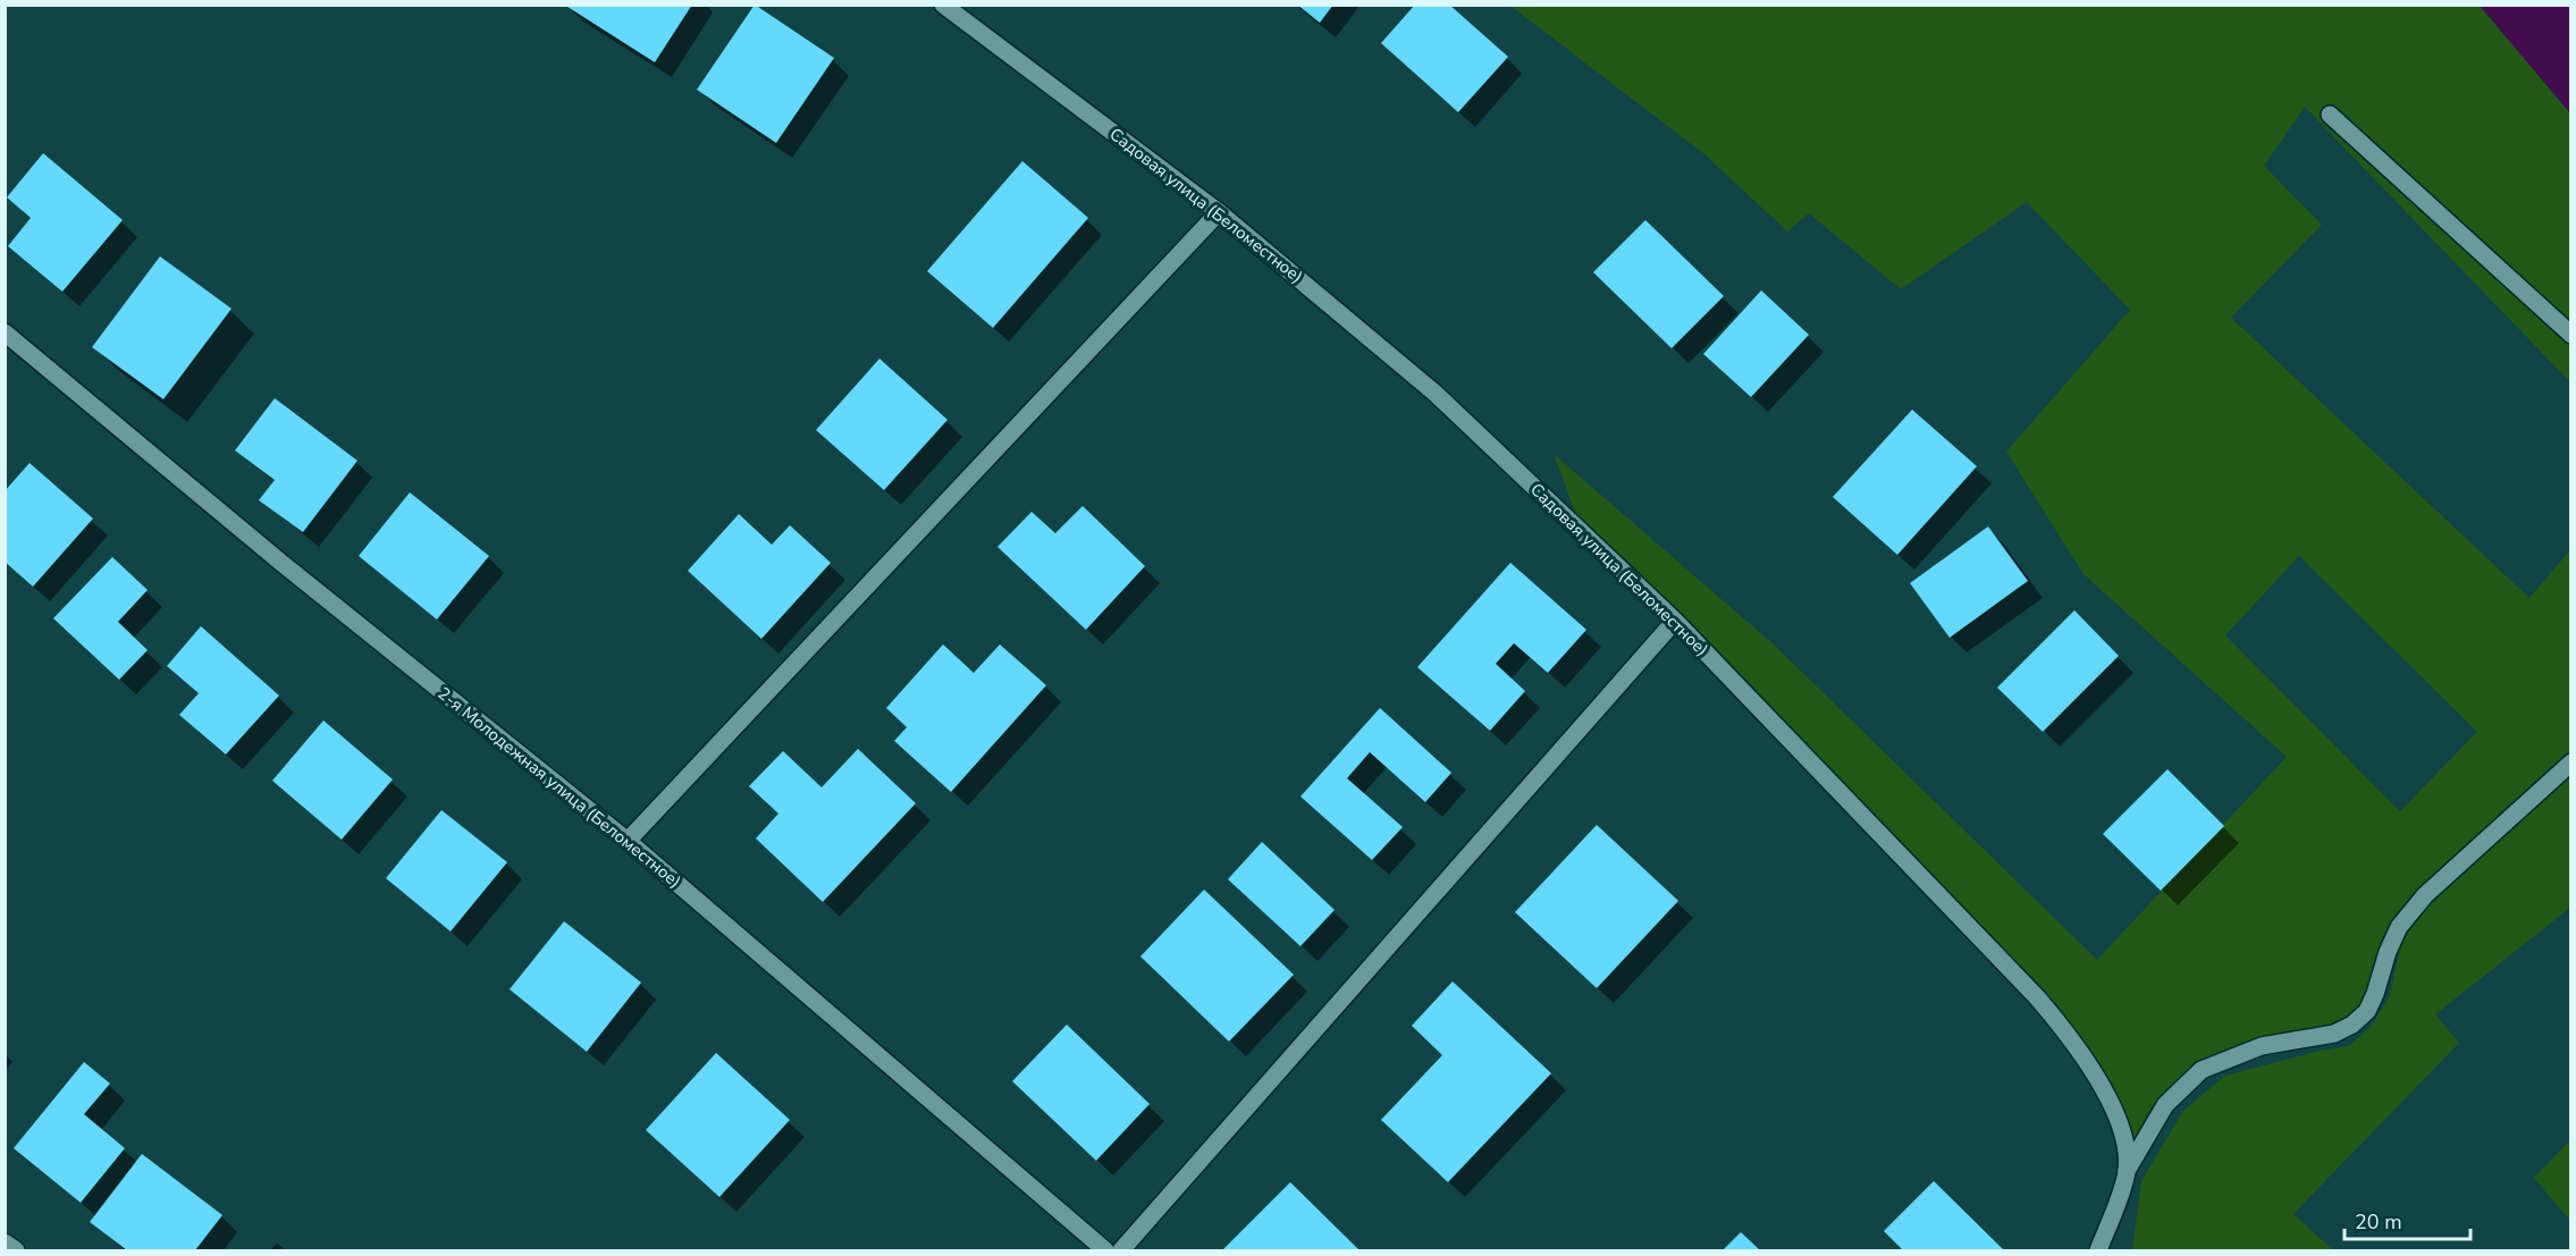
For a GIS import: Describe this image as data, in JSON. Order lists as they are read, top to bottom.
{
  "streets": {
    "street": ["Садовая улица (Беломестное)", "2-я Молодежная улица (Беломестное)"]
  },
  "scale_bar": "20 m"
}
